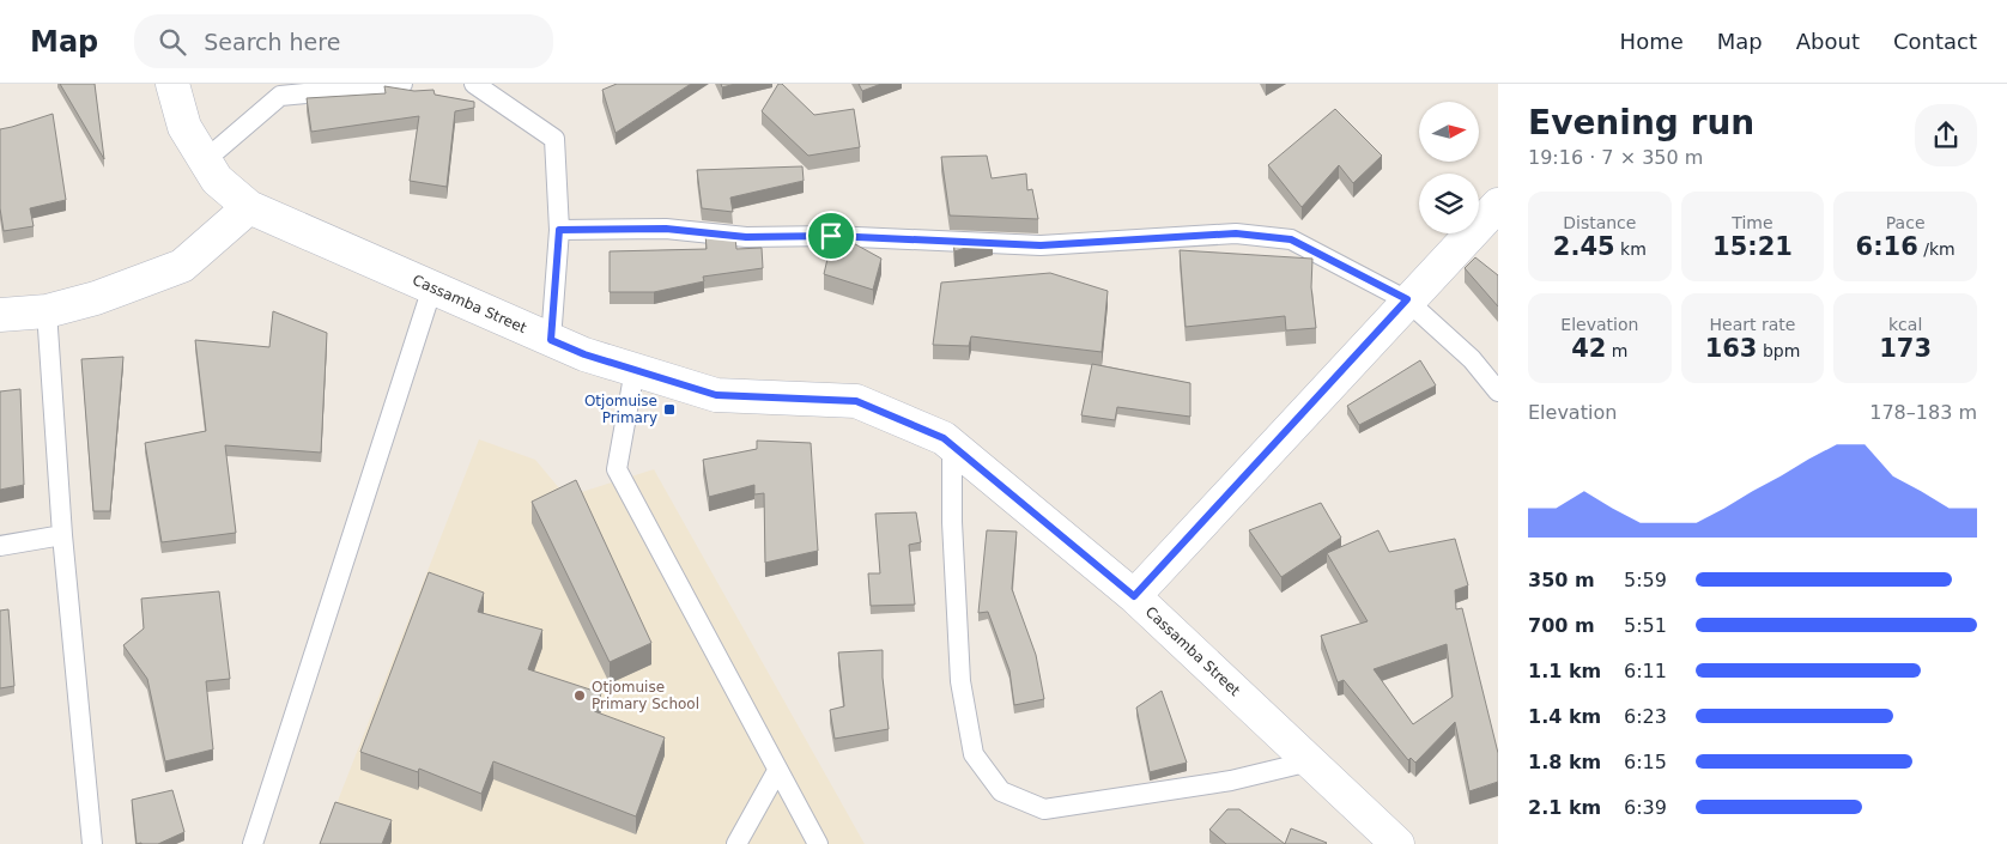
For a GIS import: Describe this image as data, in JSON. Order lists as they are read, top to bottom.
{
  "streets": {
    "street": ["Cassamba Street"]
  },
  "places": {
    "transit": ["Otjomuise Primary"],
    "other": ["Otjomuise Primary School"]
  },
  "north": "right",
  "page": {
    "header": "Map",
    "search": "Search here",
    "nav": [
      "Home",
      "Map",
      "About",
      "Contact"
    ],
    "heading": ["Evening run", "19:16 · 7 × 350 m"],
    "stats": [
      ["Distance", "2.45 km"],
      ["Time", "15:21"],
      ["Pace", "6:16 /km"],
      ["Elevation", "42 m"],
      ["Heart rate", "163 bpm"],
      ["kcal", "173"]
    ],
    "chart": ["Elevation", "178–183 m"],
    "list": [
      {
        "name": "350 m",
        "note": "5:59"
      },
      {
        "name": "700 m",
        "note": "5:51"
      },
      {
        "name": "1.1 km",
        "note": "6:11"
      },
      {
        "name": "1.4 km",
        "note": "6:23"
      },
      {
        "name": "1.8 km",
        "note": "6:15"
      },
      {
        "name": "2.1 km",
        "note": "6:39"
      }
    ]
  }
}
